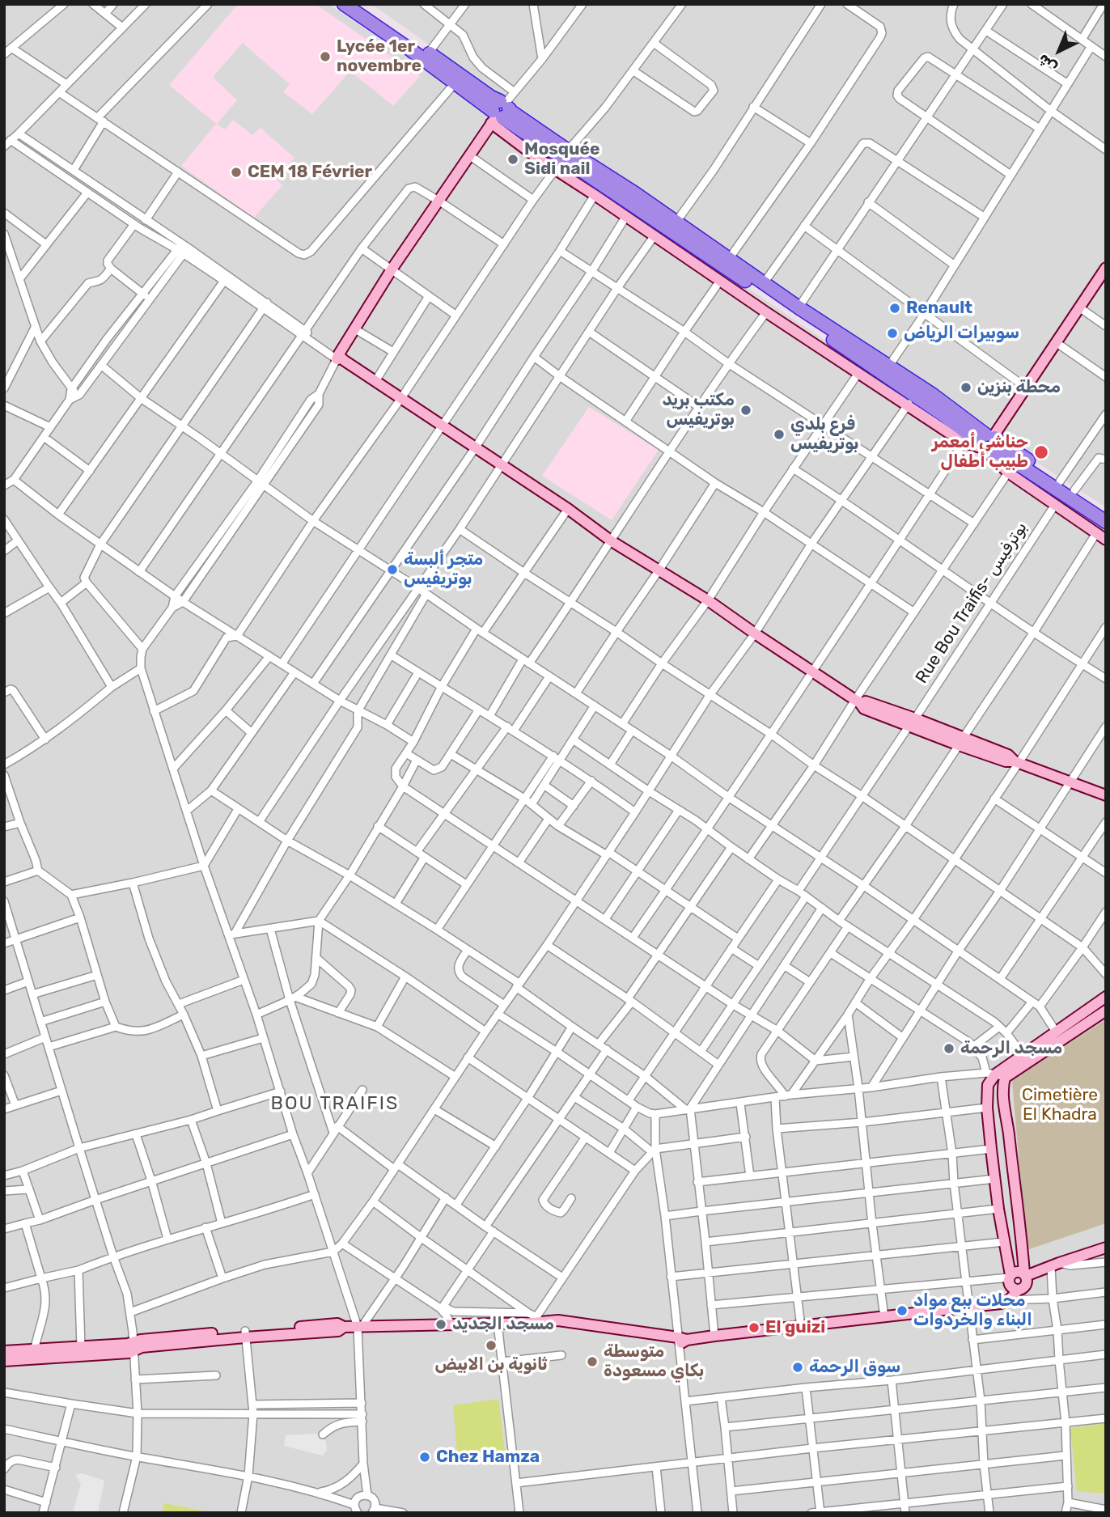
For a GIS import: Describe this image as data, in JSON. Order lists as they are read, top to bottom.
{
  "streets": {
    "street": ["Rue Bou Traifis- بوترفيس"]
  },
  "districts": ["BOU TRAIFIS"],
  "parks": ["Cimetière El Khadra"],
  "places": [
    "Lycée 1er novembre",
    "Mosquée Sidi nail",
    "CEM 18 Février",
    "Renault",
    "سوبيرات الرياض",
    "محطة بنزين",
    "مكتب بريد بوتريفيس",
    "فرع بلدي بوتريفيس",
    "حناشي أمعمر طبيب أطفال",
    "متجر ألبسة بوتريفيس",
    "مسجد الرحمة",
    "محلات ببع مواد البناء والخردوات",
    "مسجد الجديد",
    "El guizi",
    "ثانوية بن الابيض",
    "متوسطة بكاي مسعودة",
    "سوق الرحمة",
    "Chez Hamza"
  ],
  "north": "bottom left"
}
